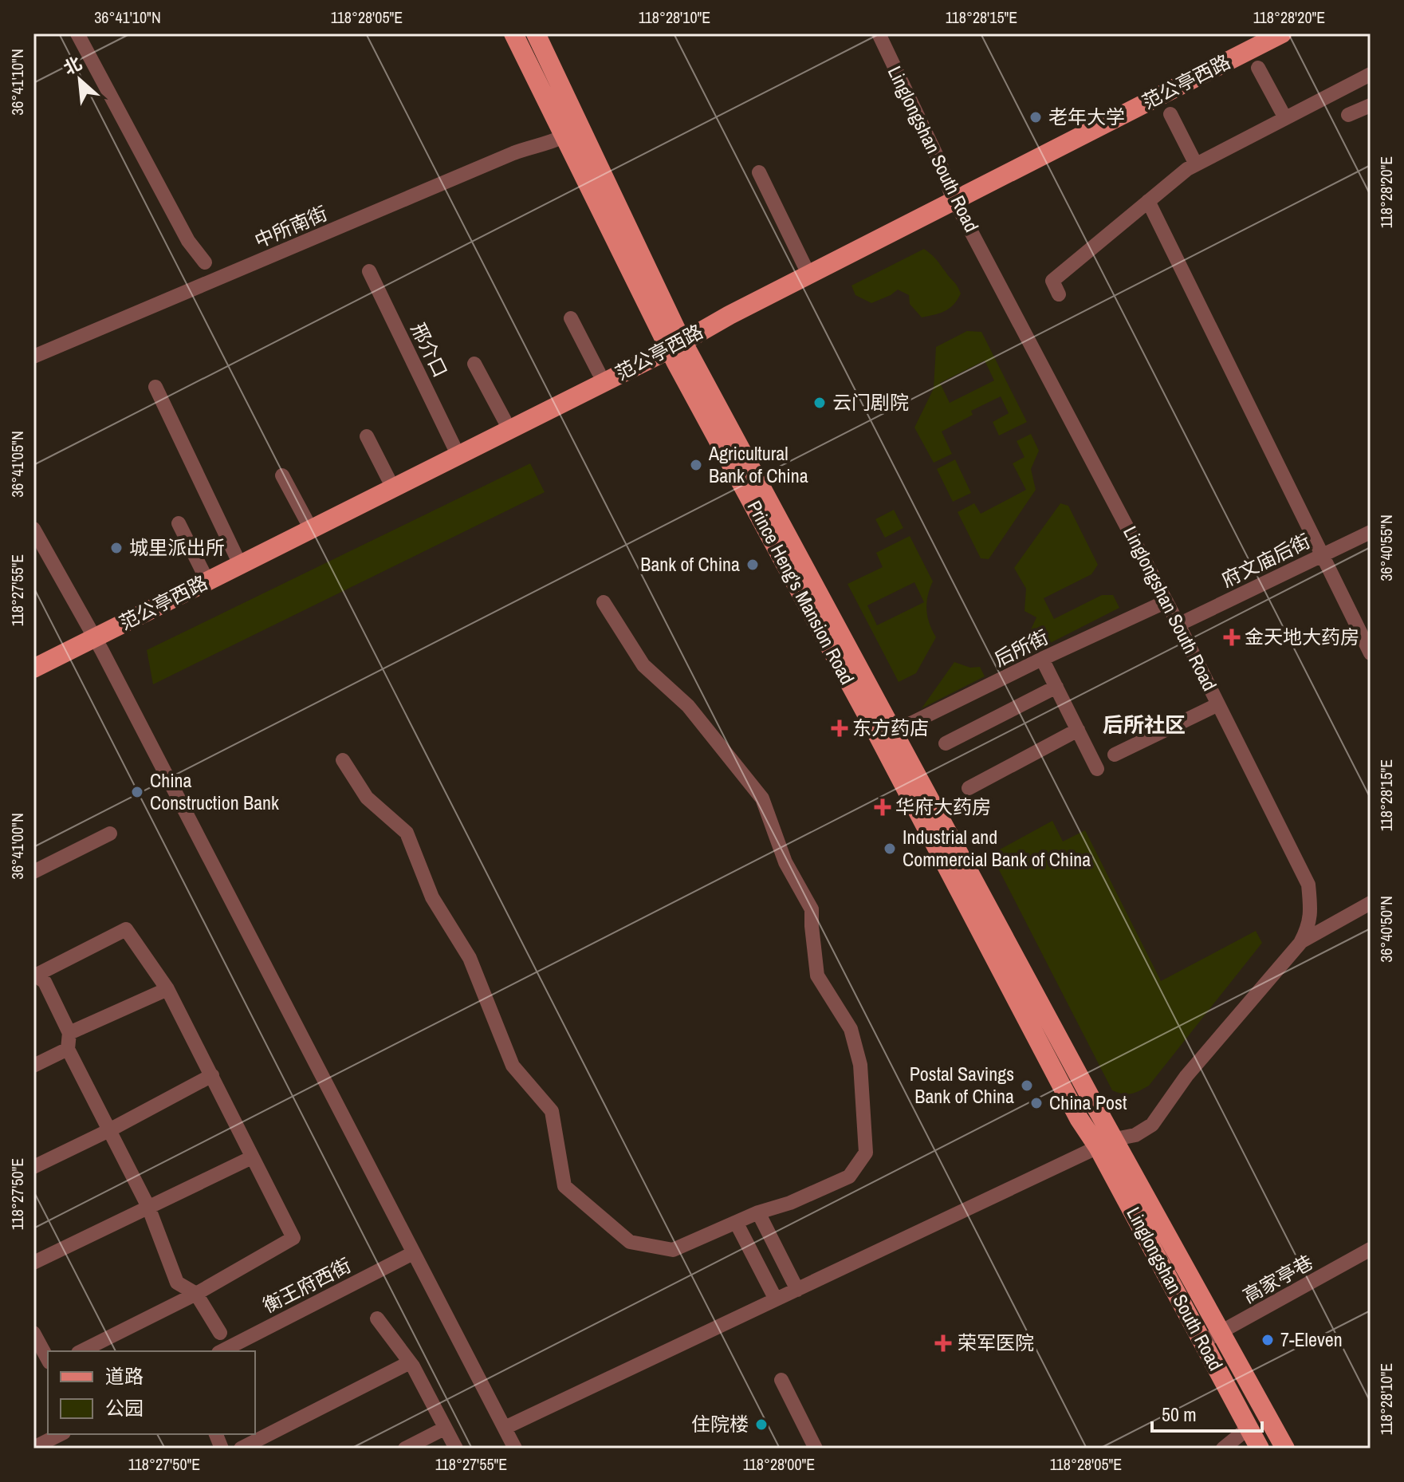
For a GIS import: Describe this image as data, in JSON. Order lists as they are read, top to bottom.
{
  "streets": {
    "main road": ["范公亭西路", "Linglongshan South Road", "Prince Heng's Mansion Road"],
    "street": [
      "中所南街",
      "邢介口",
      "府文庙后街",
      "后所街",
      "高家亭巷",
      "衡王府西街"
    ]
  },
  "crossings": [
    ["范公亭西路", "Linglongshan South Road"],
    ["范公亭西路", "邢介口"],
    ["范公亭西路", "Prince Heng's Mansion Road"],
    ["Linglongshan South Road", "府文庙后街"],
    ["Linglongshan South Road", "Prince Heng's Mansion Road"],
    ["Linglongshan South Road", "后所街"],
    ["Linglongshan South Road", "高家亭巷"],
    ["中所南街", "Prince Heng's Mansion Road"],
    ["Prince Heng's Mansion Road", "后所街"]
  ],
  "districts": ["后所社区"],
  "places": {
    "other": [
      "老年大学",
      "云门剧院",
      "Agricultural Bank of China",
      "城里派出所",
      "Bank of China",
      "China Construction Bank",
      "Industrial and Commercial Bank of China",
      "Postal Savings Bank of China",
      "China Post",
      "7-Eleven",
      "住院楼"
    ],
    "health": [
      "金天地大药房",
      "东方药店",
      "华府大药房",
      "荣军医院"
    ]
  },
  "legend": ["道路", "公园"],
  "scale_bar": "50 m",
  "north": "top left",
  "coordinates": [
    "36°41'10\"N",
    "118°28'05\"E",
    "118°28'10\"E",
    "118°28'15\"E",
    "118°28'20\"E",
    "36°41'05\"N",
    "36°40'55\"N",
    "118°27'55\"E",
    "36°41'00\"N",
    "36°40'50\"N",
    "118°27'50\"E",
    "118°28'00\"E"
  ]
}
